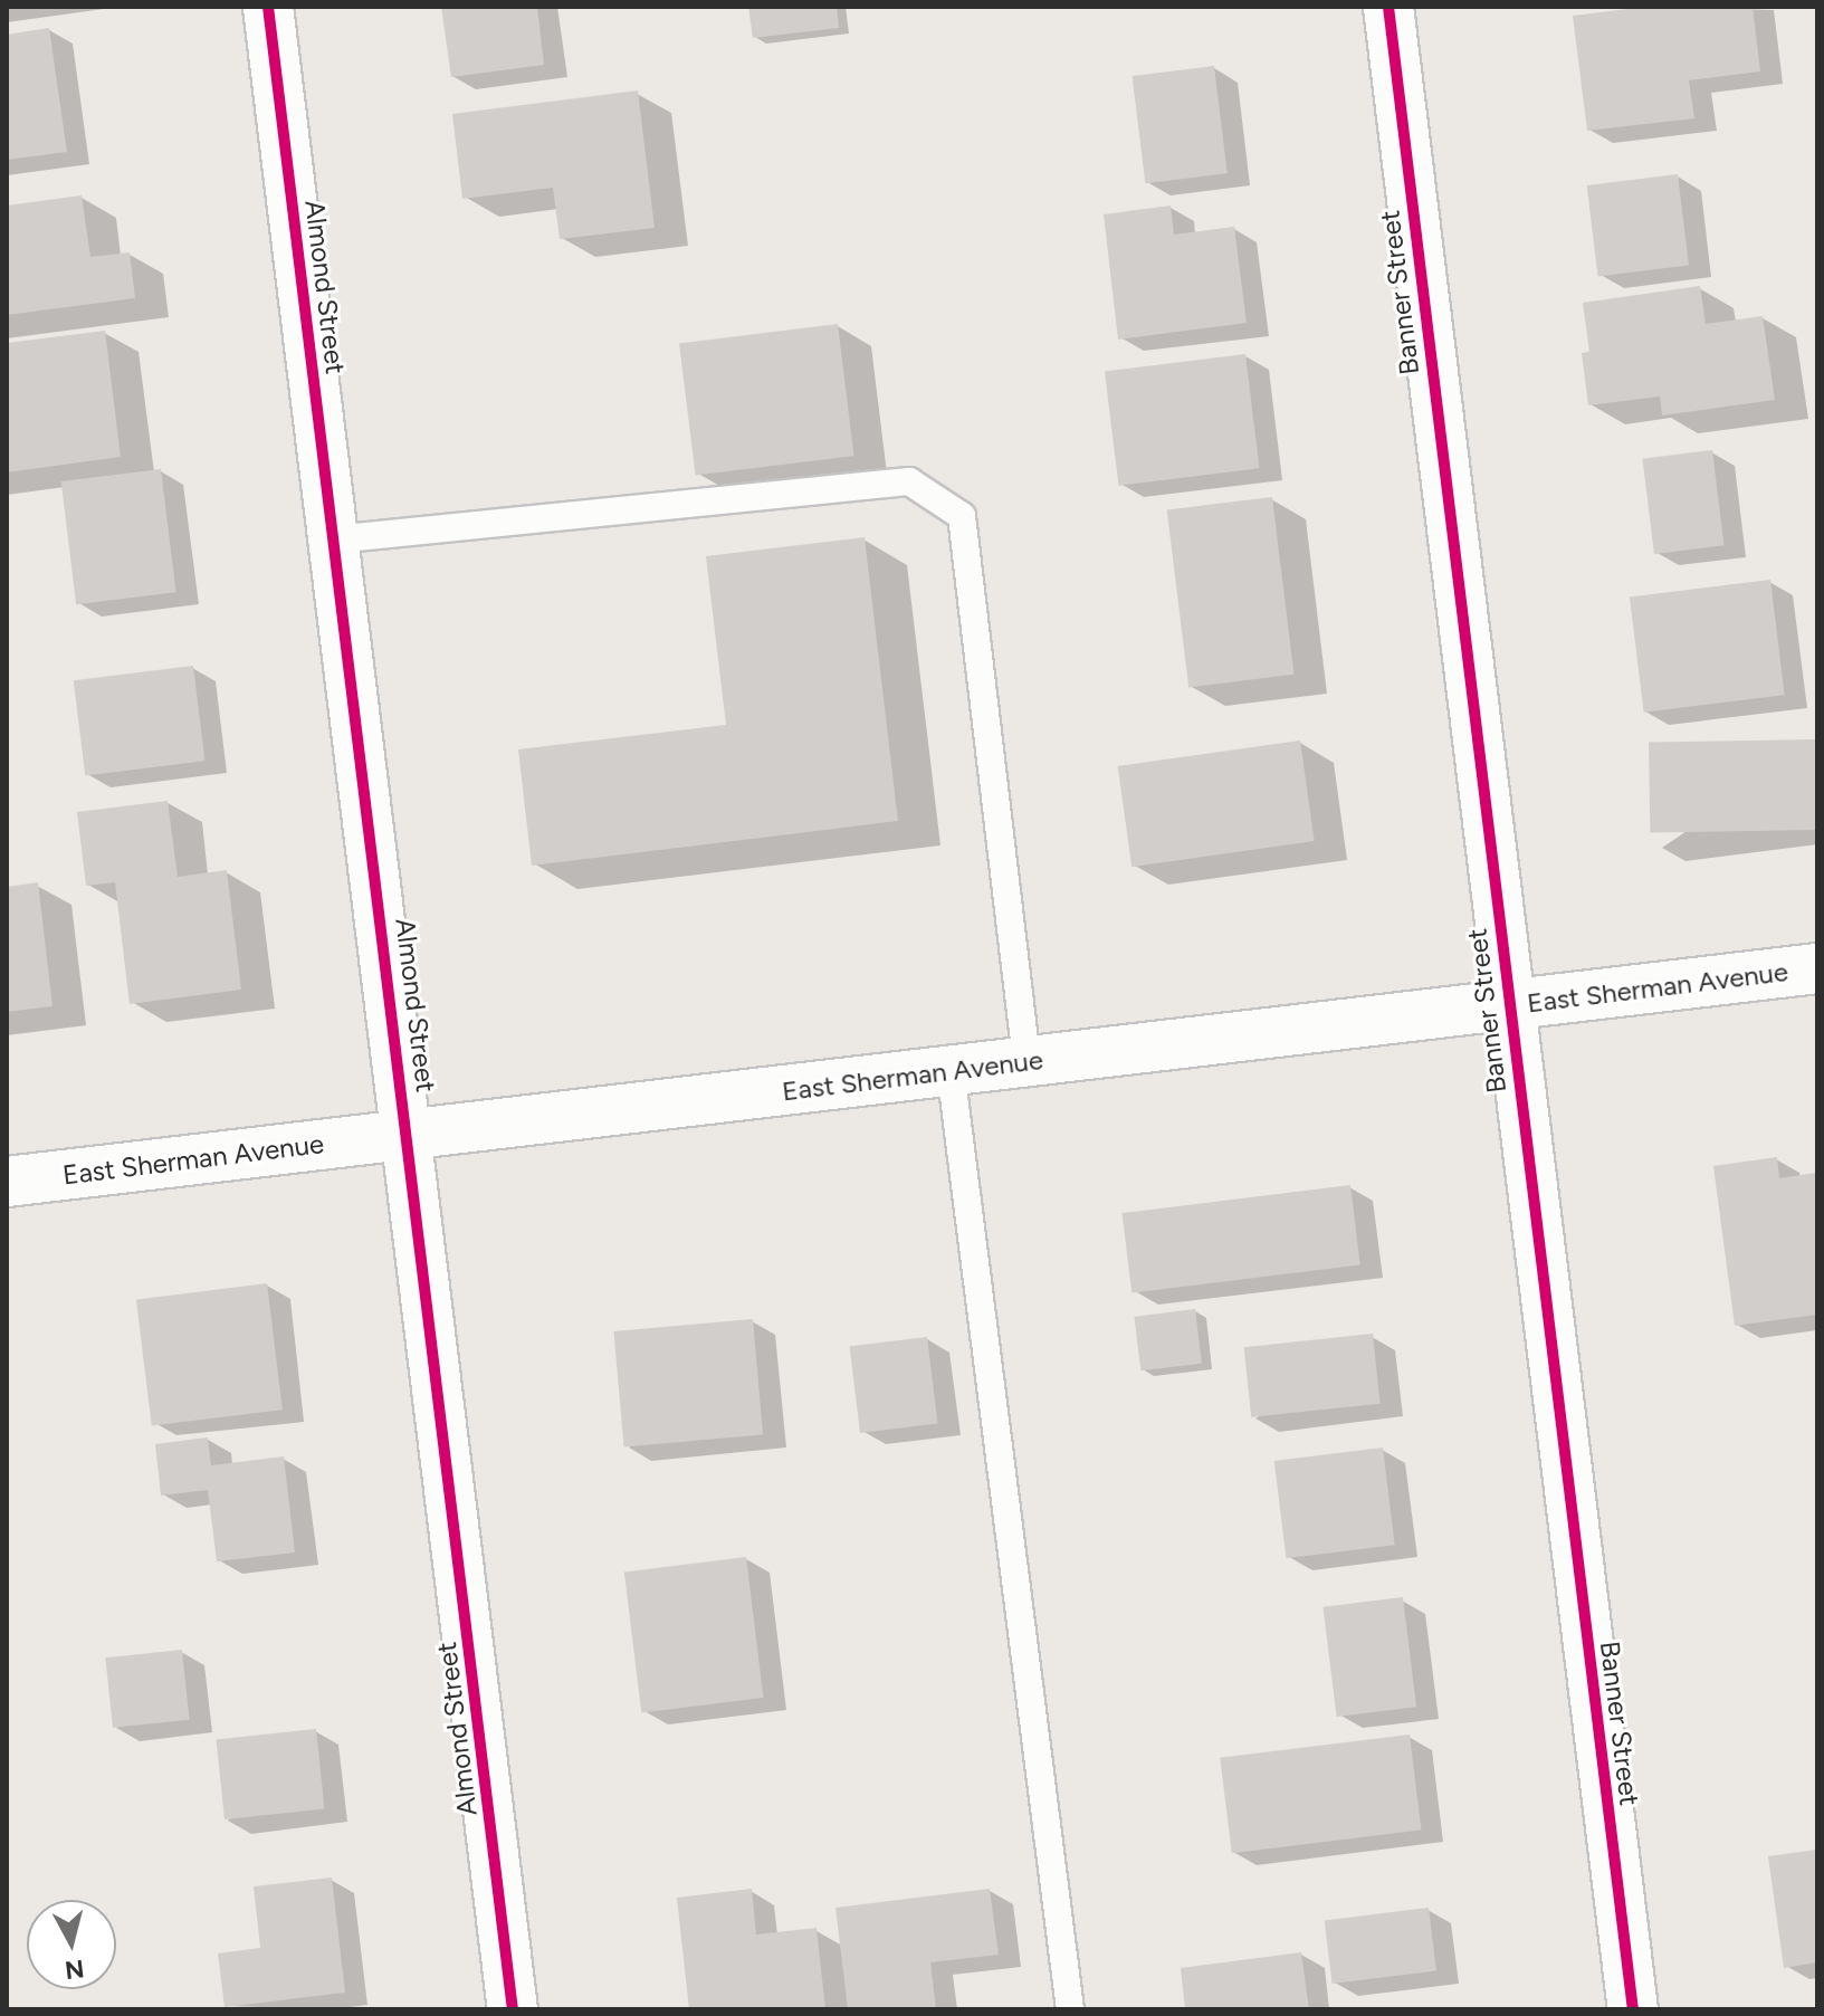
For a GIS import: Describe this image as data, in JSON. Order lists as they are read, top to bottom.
{
  "streets": {
    "street": ["Almond Street", "Banner Street", "East Sherman Avenue"]
  },
  "crossings": [
    ["Almond Street", "East Sherman Avenue"],
    ["Banner Street", "East Sherman Avenue"]
  ],
  "north": "bottom"
}
